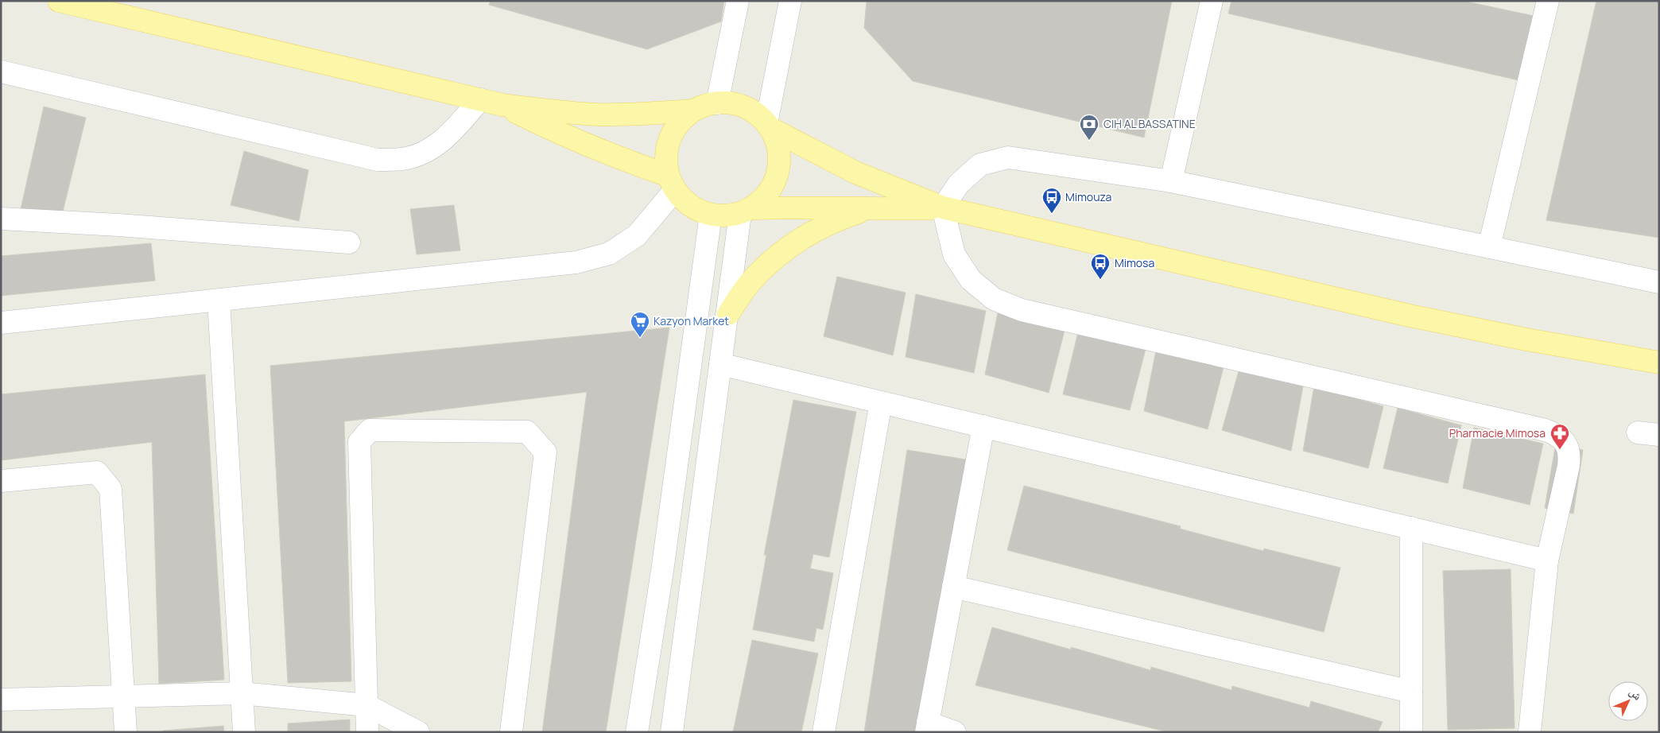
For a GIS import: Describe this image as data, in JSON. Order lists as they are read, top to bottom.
{
  "places": {
    "bank": ["CIH AL BASSATINE"],
    "bus stop": ["Mimouza", "Mimosa"],
    "supermarket": ["Kazyon Market"],
    "pharmacy": ["Pharmacie Mimosa"]
  },
  "north": "top right"
}
